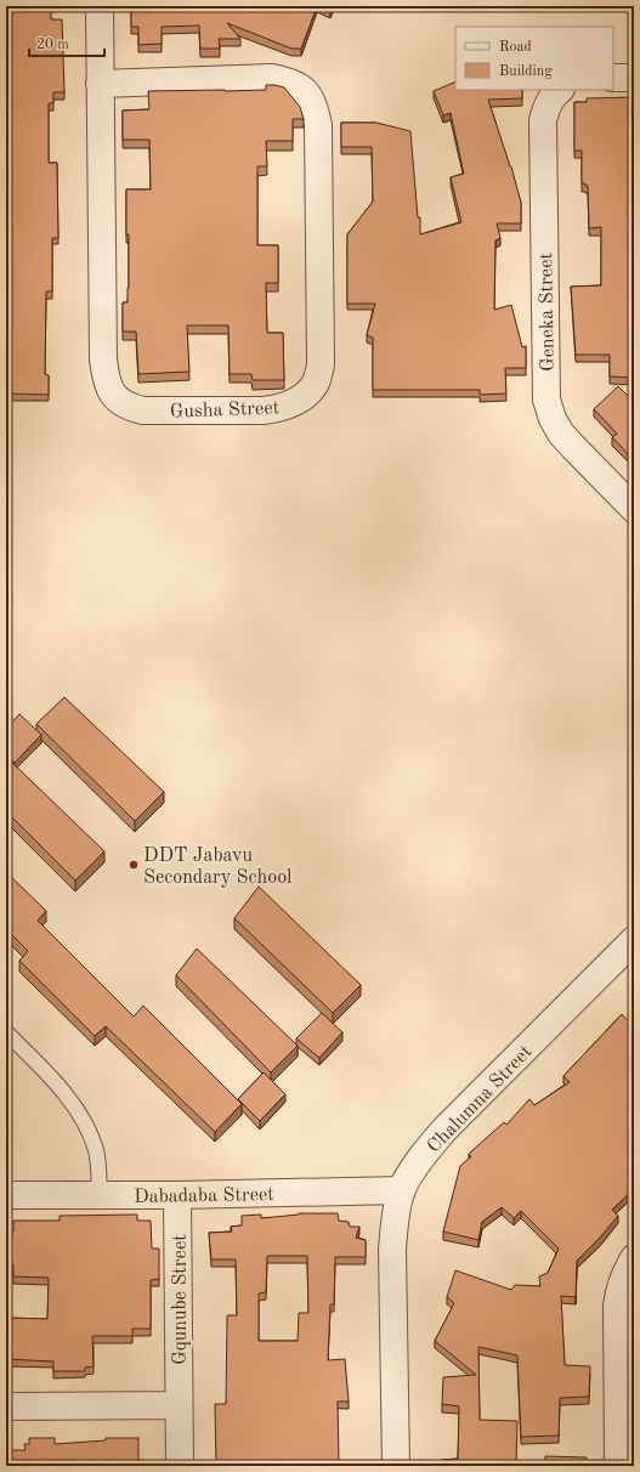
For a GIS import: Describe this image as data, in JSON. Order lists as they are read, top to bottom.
{
  "streets": {
    "street": [
      "Geneka Street",
      "Gusha Street",
      "Chalumna Street",
      "Dabadaba Street",
      "Gqunube Street"
    ]
  },
  "crossings": [
    ["Chalumna Street", "Dabadaba Street"],
    ["Dabadaba Street", "Gqunube Street"]
  ],
  "places": ["DDT Jabavu Secondary School"],
  "legend": ["Road", "Building"],
  "scale_bar": "20 m"
}
